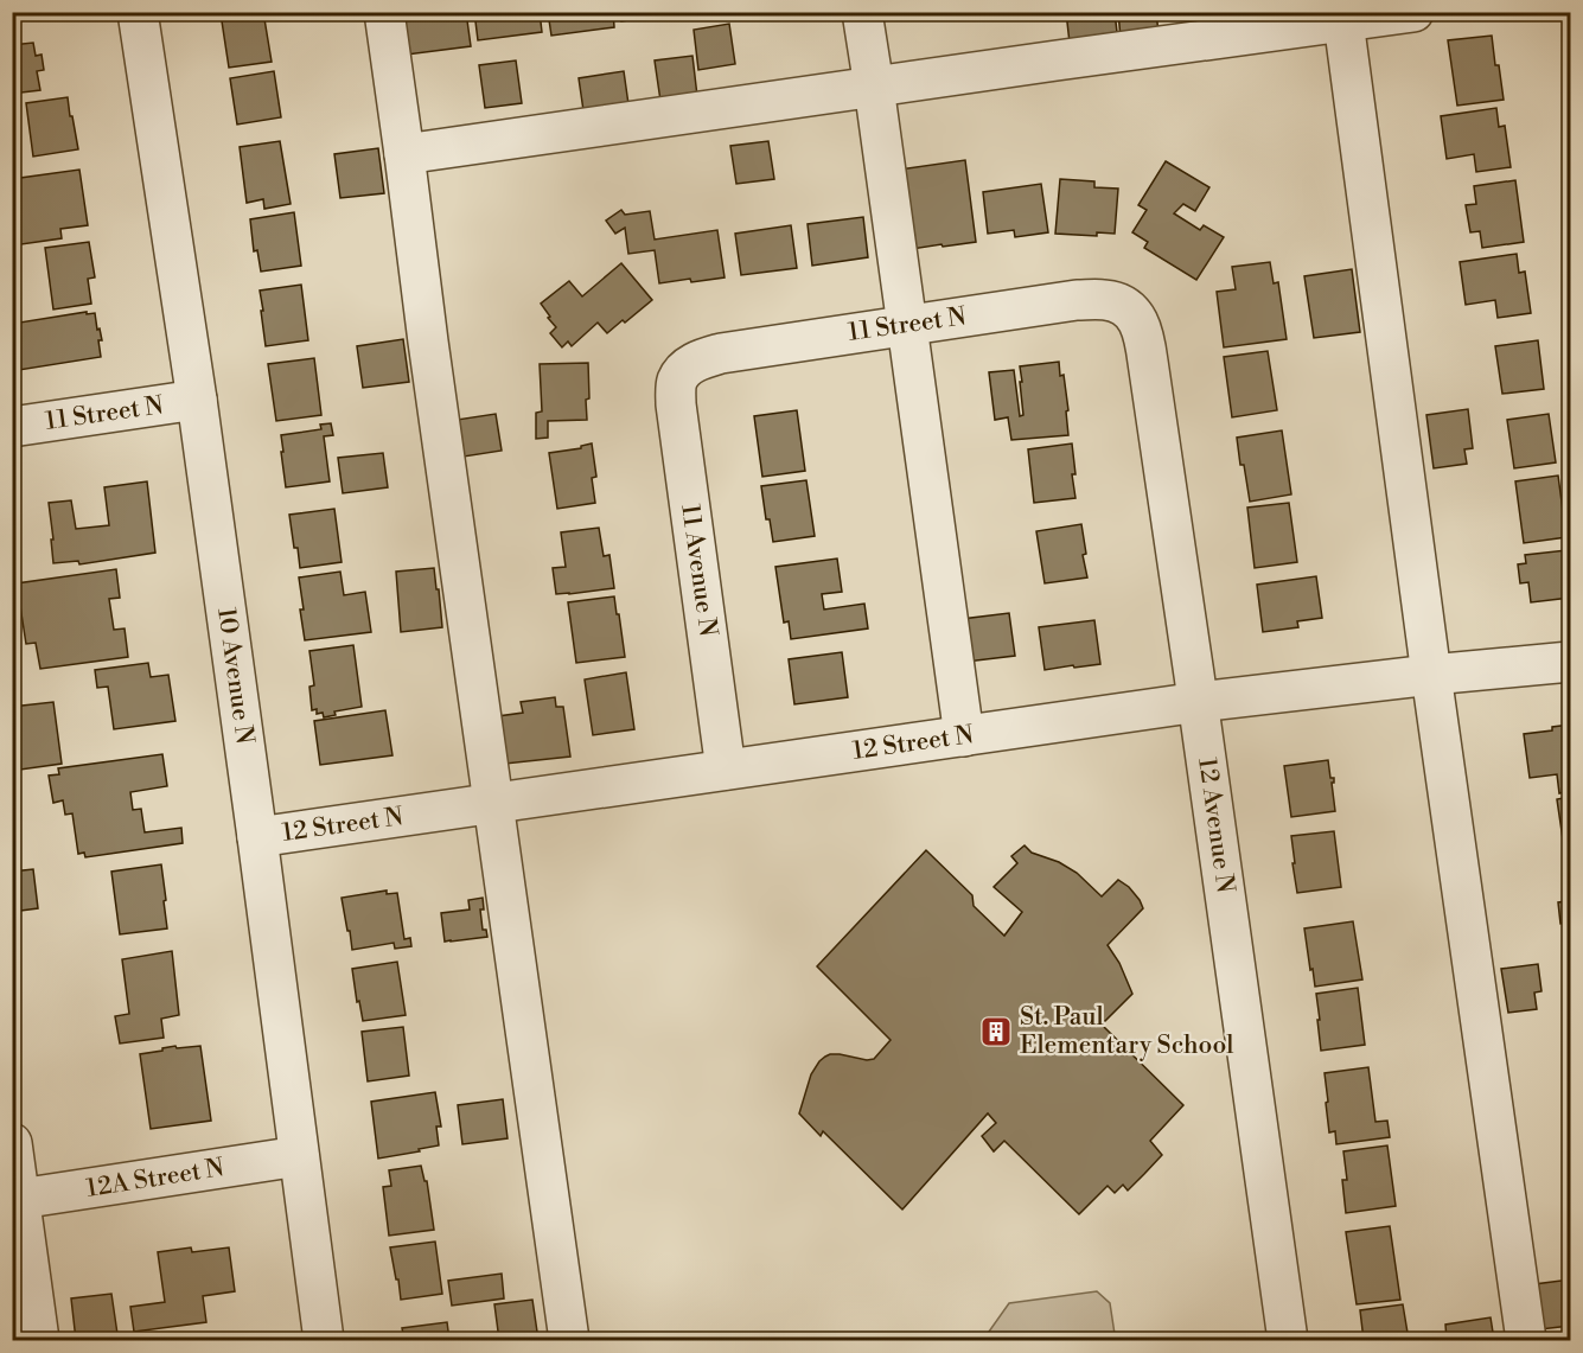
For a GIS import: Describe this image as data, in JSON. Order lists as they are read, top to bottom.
{
  "streets": {
    "street": [
      "11 Street N",
      "11 Avenue N",
      "10 Avenue N",
      "12 Street N",
      "12 Avenue N",
      "12A Street N"
    ]
  },
  "crossings": [
    ["11 Street N", "11 Avenue N"],
    ["11 Street N", "10 Avenue N"],
    ["11 Street N", "12 Avenue N"],
    ["11 Avenue N", "12 Street N"],
    ["10 Avenue N", "12 Street N"],
    ["10 Avenue N", "12A Street N"],
    ["12 Street N", "12 Avenue N"]
  ],
  "places": {
    "building": ["St. Paul Elementary School"]
  }
}
